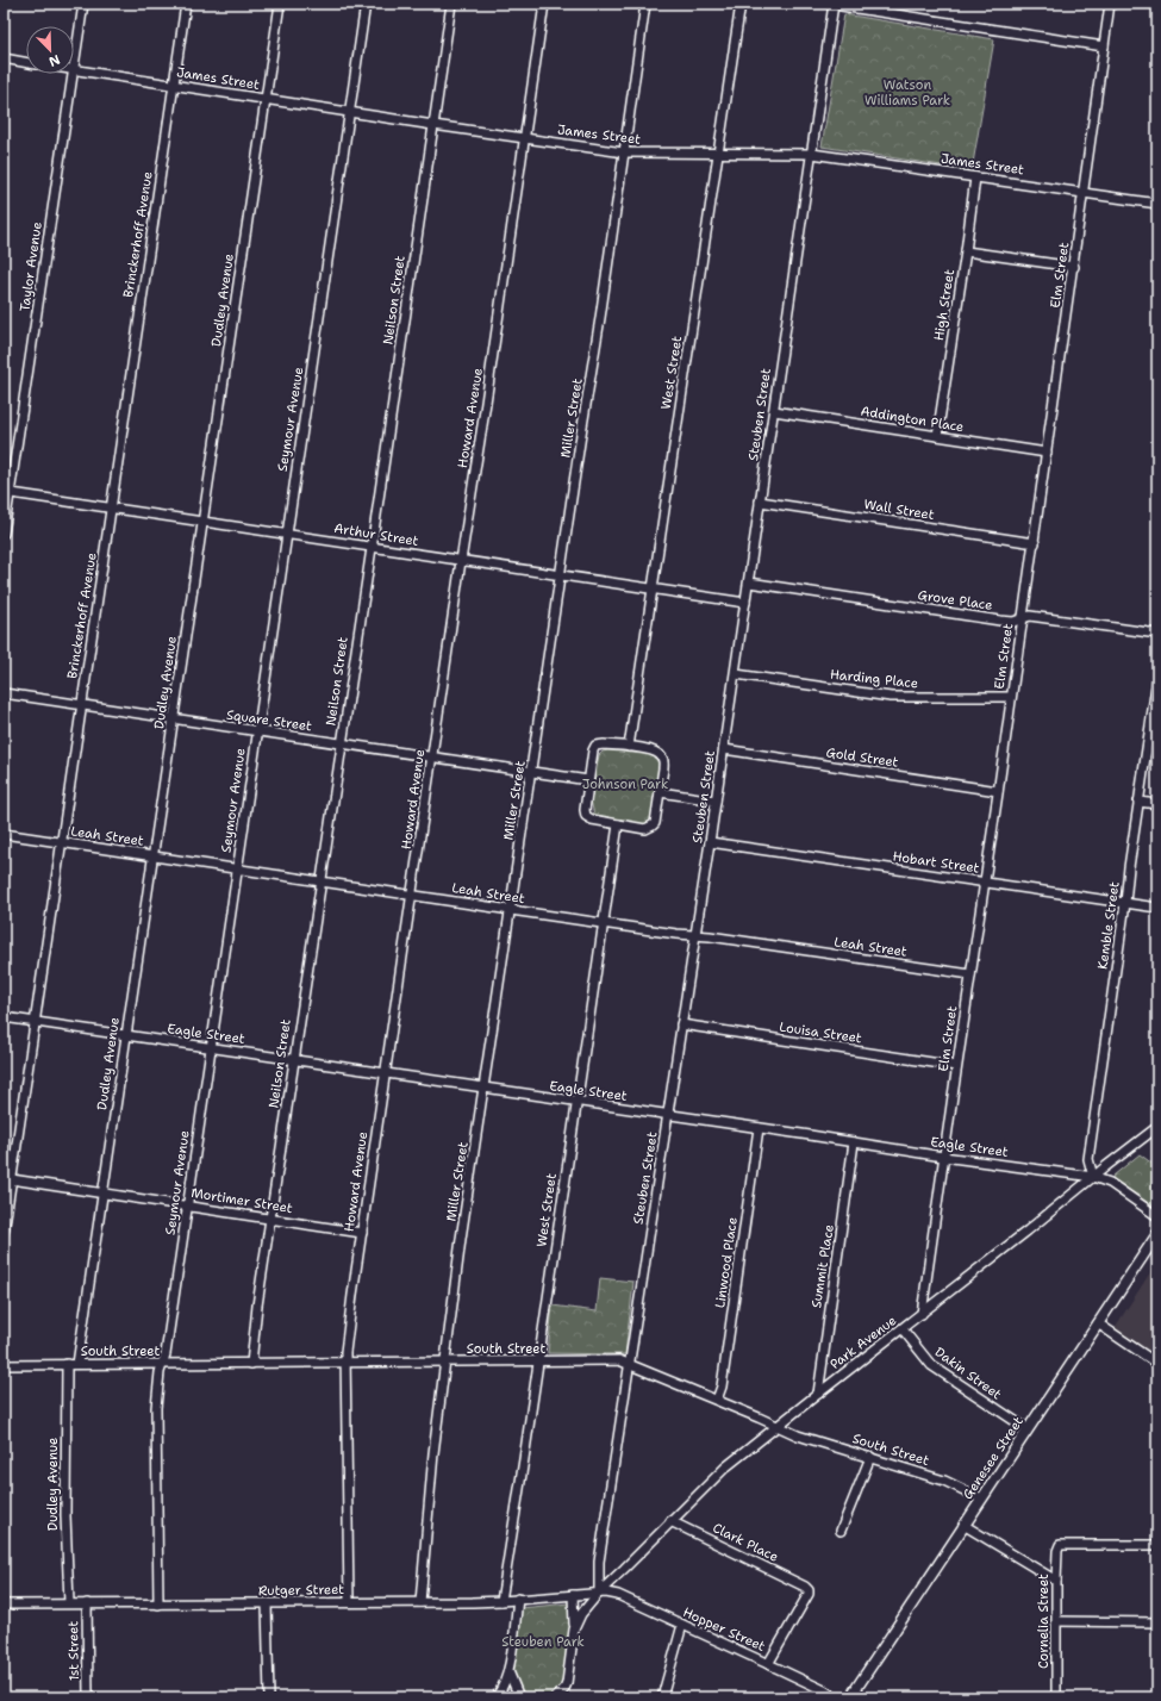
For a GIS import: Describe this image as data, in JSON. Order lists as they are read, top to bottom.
{
  "streets": {
    "main road": ["Genesee Street"],
    "street": [
      "James Street",
      "Brinckerhoff Avenue",
      "Taylor Avenue",
      "Elm Street",
      "Dudley Avenue",
      "Neilson Street",
      "High Street",
      "West Street",
      "Steuben Street",
      "Howard Avenue",
      "Miller Street",
      "Seymour Avenue",
      "Addington Place",
      "Wall Street",
      "Arthur Street",
      "Grove Place",
      "Harding Place",
      "Square Street",
      "Gold Street",
      "Leah Street",
      "Hobart Street",
      "Kemble Street",
      "Louisa Street",
      "Eagle Street",
      "Mortimer Street",
      "Linwood Place",
      "Summit Place",
      "Park Avenue",
      "South Street",
      "Dakin Street",
      "Clark Place",
      "Rutger Street",
      "Cornelia Street",
      "Hopper Street",
      "1st Street"
    ]
  },
  "crossings": [
    ["James Street", "Brinckerhoff Avenue"],
    ["James Street", "Elm Street"],
    ["James Street", "Dudley Avenue"],
    ["James Street", "Neilson Street"],
    ["James Street", "High Street"],
    ["James Street", "West Street"],
    ["James Street", "Steuben Street"],
    ["James Street", "Howard Avenue"],
    ["James Street", "Miller Street"],
    ["James Street", "Seymour Avenue"],
    ["Brinckerhoff Avenue", "Arthur Street"],
    ["Brinckerhoff Avenue", "Square Street"],
    ["Brinckerhoff Avenue", "Leah Street"],
    ["Brinckerhoff Avenue", "Eagle Street"],
    ["Brinckerhoff Avenue", "Mortimer Street"],
    ["Taylor Avenue", "Arthur Street"],
    ["Elm Street", "Addington Place"],
    ["Elm Street", "Wall Street"],
    ["Elm Street", "Grove Place"],
    ["Elm Street", "Harding Place"],
    ["Elm Street", "Gold Street"],
    ["Elm Street", "Leah Street"],
    ["Elm Street", "Hobart Street"],
    ["Elm Street", "Louisa Street"],
    ["Elm Street", "Eagle Street"],
    ["Elm Street", "Park Avenue"],
    ["Dudley Avenue", "Arthur Street"],
    ["Dudley Avenue", "Square Street"],
    ["Dudley Avenue", "Leah Street"],
    ["Dudley Avenue", "Eagle Street"],
    ["Dudley Avenue", "Mortimer Street"],
    ["Dudley Avenue", "South Street"],
    ["Dudley Avenue", "Rutger Street"],
    ["Neilson Street", "Arthur Street"],
    ["Neilson Street", "Square Street"],
    ["Neilson Street", "Leah Street"],
    ["Neilson Street", "Eagle Street"],
    ["Neilson Street", "Mortimer Street"],
    ["Neilson Street", "South Street"],
    ["High Street", "Addington Place"],
    ["West Street", "Arthur Street"],
    ["West Street", "Square Street"],
    ["West Street", "Leah Street"],
    ["West Street", "Eagle Street"],
    ["West Street", "South Street"],
    ["West Street", "Rutger Street"],
    ["Steuben Street", "Addington Place"],
    ["Steuben Street", "Wall Street"],
    ["Steuben Street", "Arthur Street"],
    ["Steuben Street", "Grove Place"],
    ["Steuben Street", "Harding Place"],
    ["Steuben Street", "Gold Street"],
    ["Steuben Street", "Leah Street"],
    ["Steuben Street", "Hobart Street"],
    ["Steuben Street", "Louisa Street"],
    ["Steuben Street", "Eagle Street"],
    ["Steuben Street", "Park Avenue"],
    ["Steuben Street", "South Street"],
    ["Steuben Street", "Rutger Street"],
    ["Steuben Street", "Hopper Street"],
    ["Howard Avenue", "Arthur Street"],
    ["Howard Avenue", "Square Street"],
    ["Howard Avenue", "Leah Street"],
    ["Howard Avenue", "Eagle Street"],
    ["Howard Avenue", "Mortimer Street"],
    ["Howard Avenue", "South Street"],
    ["Howard Avenue", "Rutger Street"],
    ["Miller Street", "Arthur Street"],
    ["Miller Street", "Square Street"],
    ["Miller Street", "Leah Street"],
    ["Miller Street", "Eagle Street"],
    ["Miller Street", "South Street"],
    ["Miller Street", "Rutger Street"],
    ["Seymour Avenue", "Arthur Street"],
    ["Seymour Avenue", "Square Street"],
    ["Seymour Avenue", "Leah Street"],
    ["Seymour Avenue", "Eagle Street"],
    ["Seymour Avenue", "Mortimer Street"],
    ["Seymour Avenue", "South Street"],
    ["Seymour Avenue", "Rutger Street"],
    ["Hobart Street", "Kemble Street"],
    ["Kemble Street", "Eagle Street"],
    ["Kemble Street", "Park Avenue"],
    ["Eagle Street", "Linwood Place"],
    ["Eagle Street", "Summit Place"],
    ["Eagle Street", "Park Avenue"],
    ["Linwood Place", "South Street"],
    ["Summit Place", "Park Avenue"],
    ["Park Avenue", "South Street"],
    ["Park Avenue", "Dakin Street"],
    ["Park Avenue", "Clark Place"],
    ["Park Avenue", "Rutger Street"],
    ["Park Avenue", "Hopper Street"],
    ["South Street", "Genesee Street"],
    ["Dakin Street", "Genesee Street"],
    ["Clark Place", "Hopper Street"],
    ["Rutger Street", "Hopper Street"],
    ["Rutger Street", "1st Street"]
  ],
  "parks": ["Watson Williams Park", "Johnson Park", "Steuben Park"],
  "north": "bottom right"
}
